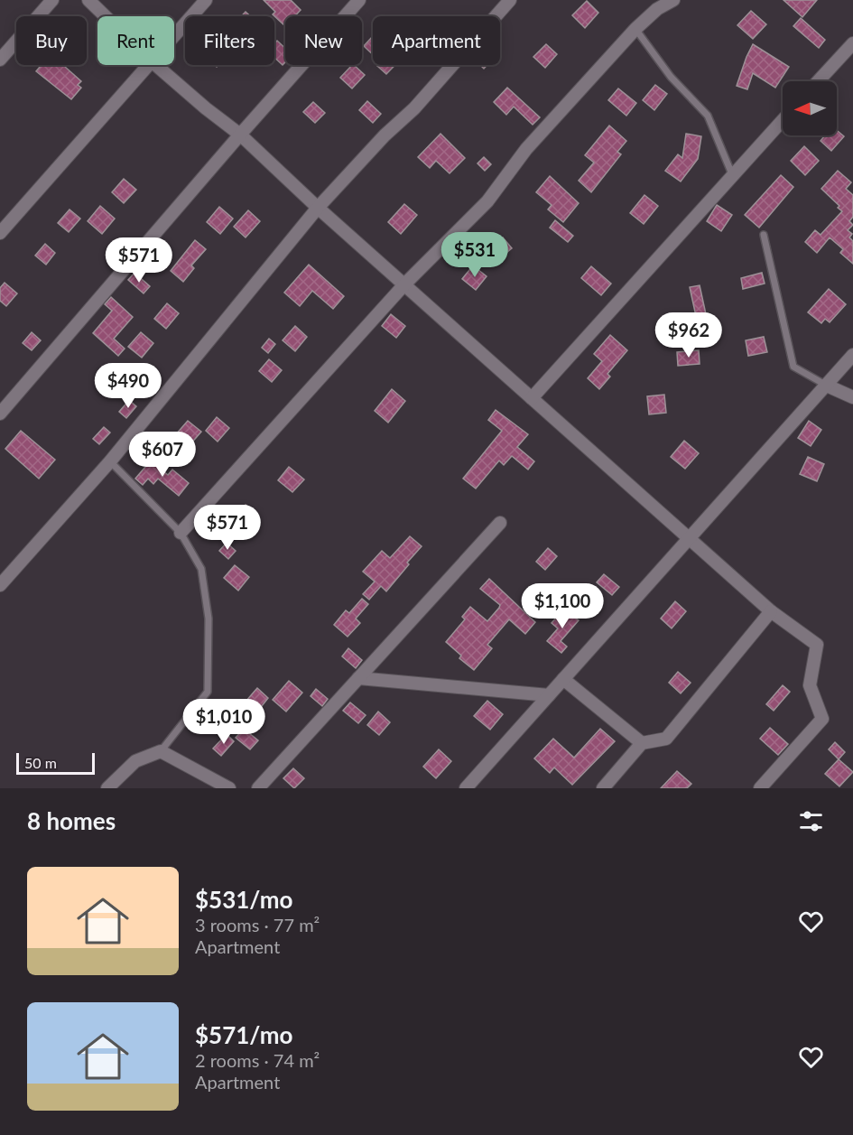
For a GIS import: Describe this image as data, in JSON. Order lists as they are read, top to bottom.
{
  "scale_bar": "50 m",
  "north": "left",
  "page": {
    "chip": [
      "Buy",
      "Rent",
      "Filters",
      "New",
      "Apartment"
    ],
    "price": [
      "$531",
      "$571",
      "$962",
      "$490",
      "$607",
      "$571",
      "$1,100",
      "$1,010"
    ],
    "scale": "50 m",
    "heading": "8 homes",
    "list": [
      {
        "name": "$531/mo",
        "note": "3 rooms · 77 m² · Apartment"
      },
      {
        "name": "$571/mo",
        "note": "2 rooms · 74 m² · Apartment"
      }
    ]
  }
}
